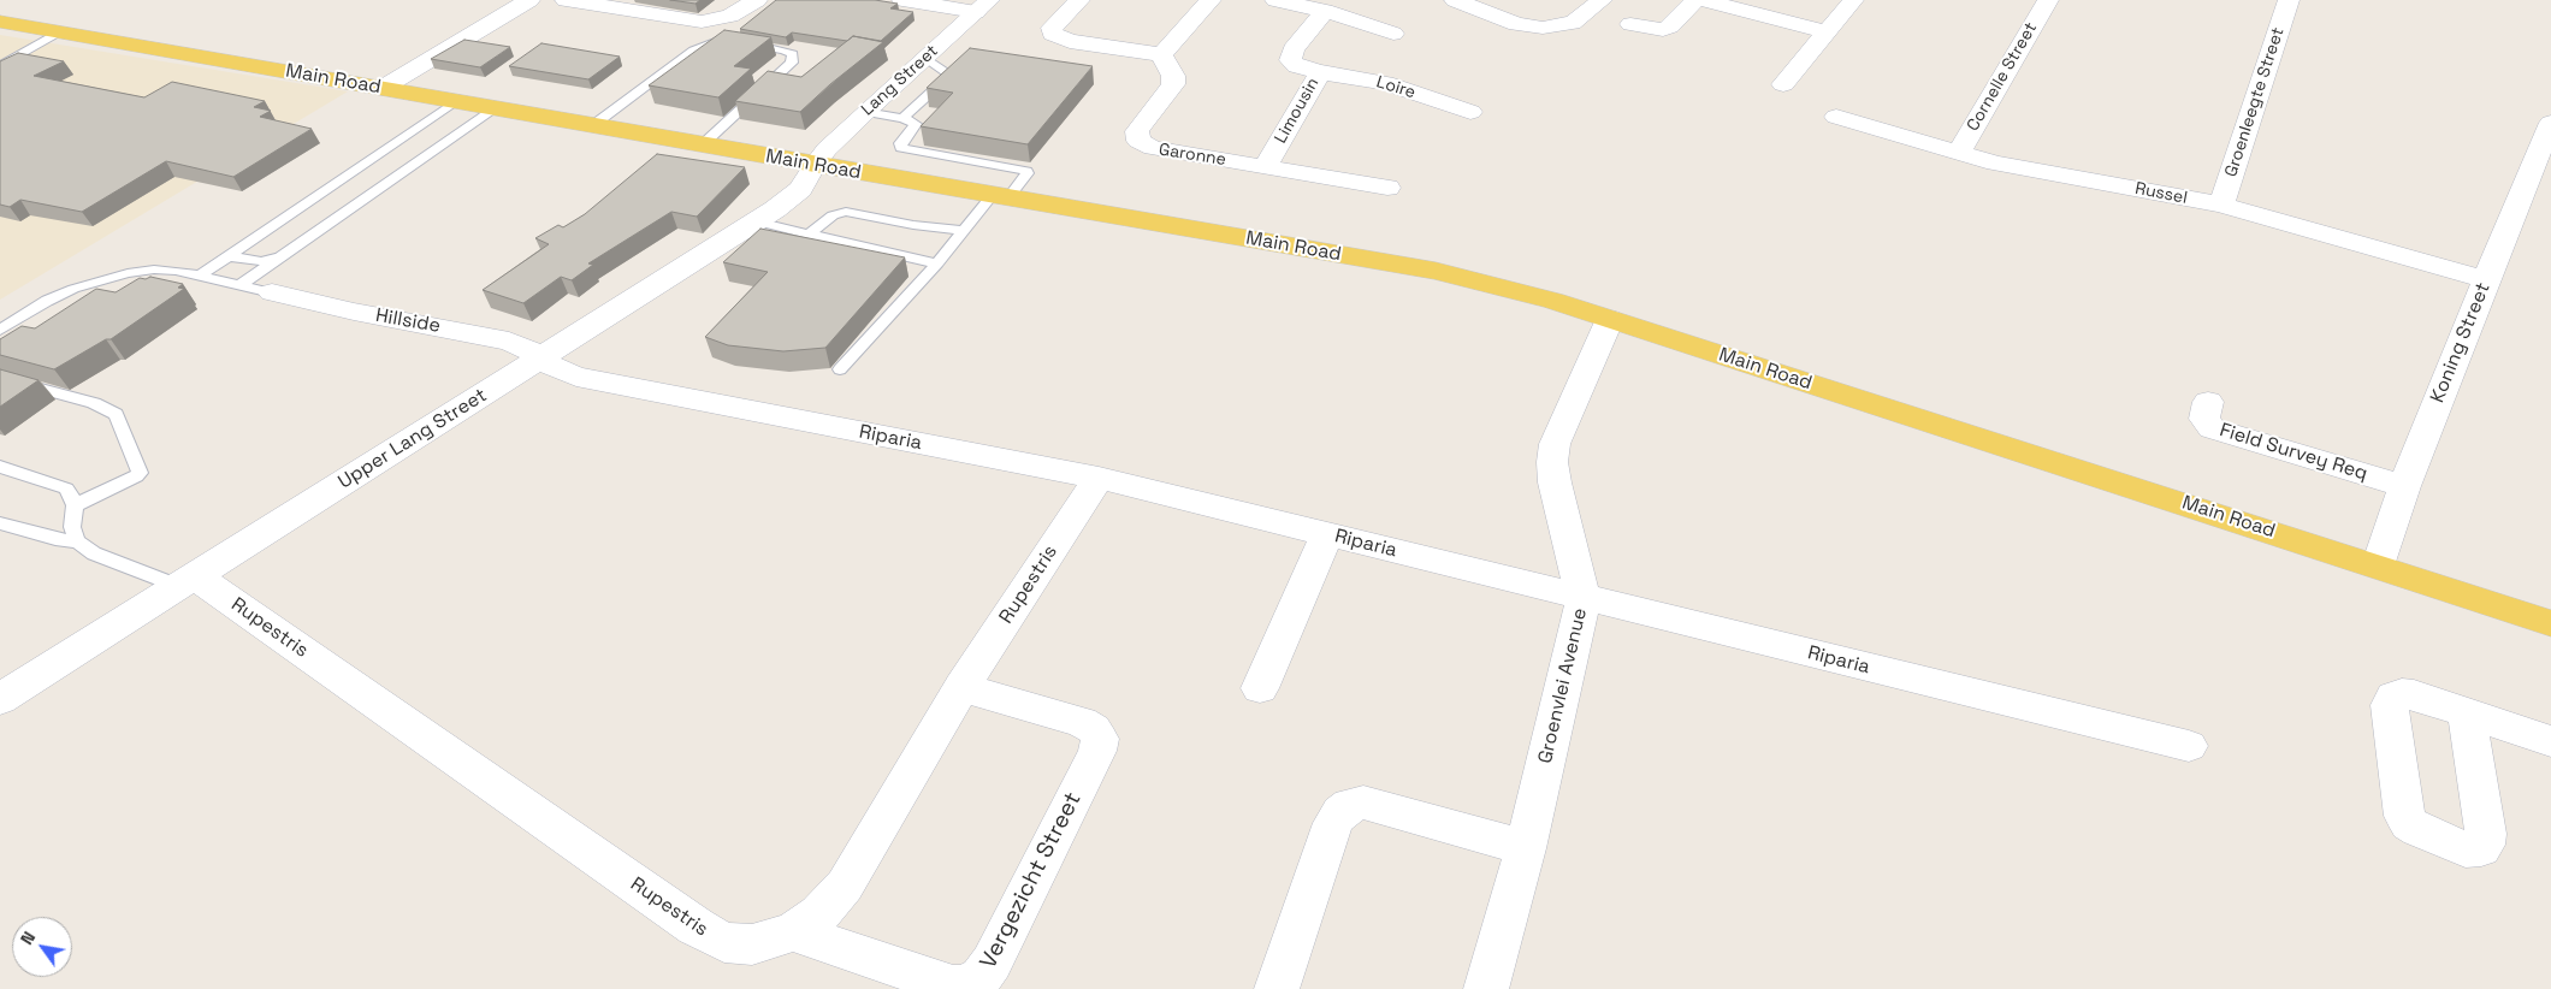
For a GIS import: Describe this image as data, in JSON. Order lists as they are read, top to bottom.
{
  "streets": {
    "main road": ["Main Road"],
    "street": [
      "Cornelle Street",
      "Lang Street",
      "Loire",
      "Groenleegte Street",
      "Limousin",
      "Garonne",
      "Russel",
      "Hillside",
      "Koning Street",
      "Riparia",
      "Upper Lang Street",
      "Field Survey Req",
      "Rupestris",
      "Groenvlei Avenue",
      "Vergezicht Street"
    ]
  },
  "crossings": [
    ["Cornelle Street", "Russel"],
    ["Main Road", "Lang Street"],
    ["Main Road", "Koning Street"],
    ["Main Road", "Upper Lang Street"],
    ["Main Road", "Groenvlei Avenue"],
    ["Lang Street", "Upper Lang Street"],
    ["Loire", "Limousin"],
    ["Groenleegte Street", "Russel"],
    ["Limousin", "Garonne"],
    ["Russel", "Koning Street"],
    ["Hillside", "Riparia"],
    ["Hillside", "Upper Lang Street"],
    ["Koning Street", "Field Survey Req"],
    ["Riparia", "Upper Lang Street"],
    ["Riparia", "Rupestris"],
    ["Riparia", "Groenvlei Avenue"],
    ["Upper Lang Street", "Rupestris"],
    ["Rupestris", "Vergezicht Street"]
  ],
  "north": "top left"
}
